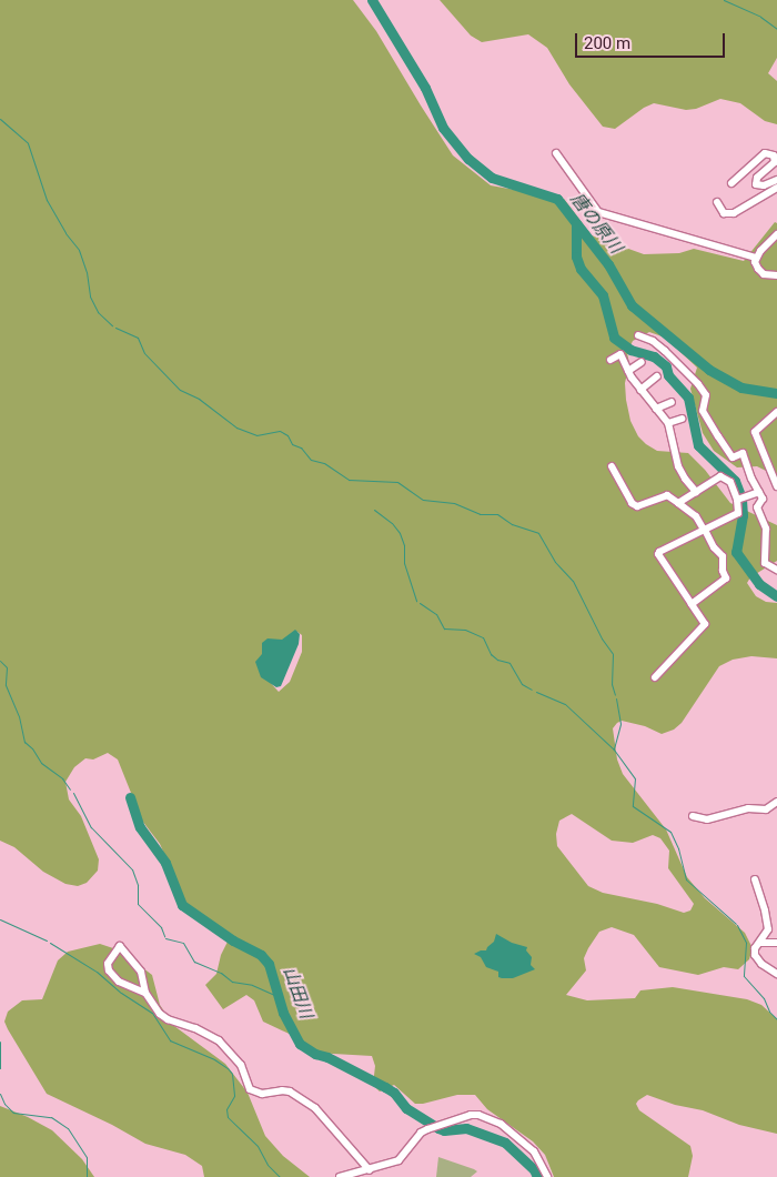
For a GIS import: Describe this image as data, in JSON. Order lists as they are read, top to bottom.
{
  "water": ["唐の原川", "山田川"],
  "scale_bar": "200 m"
}
